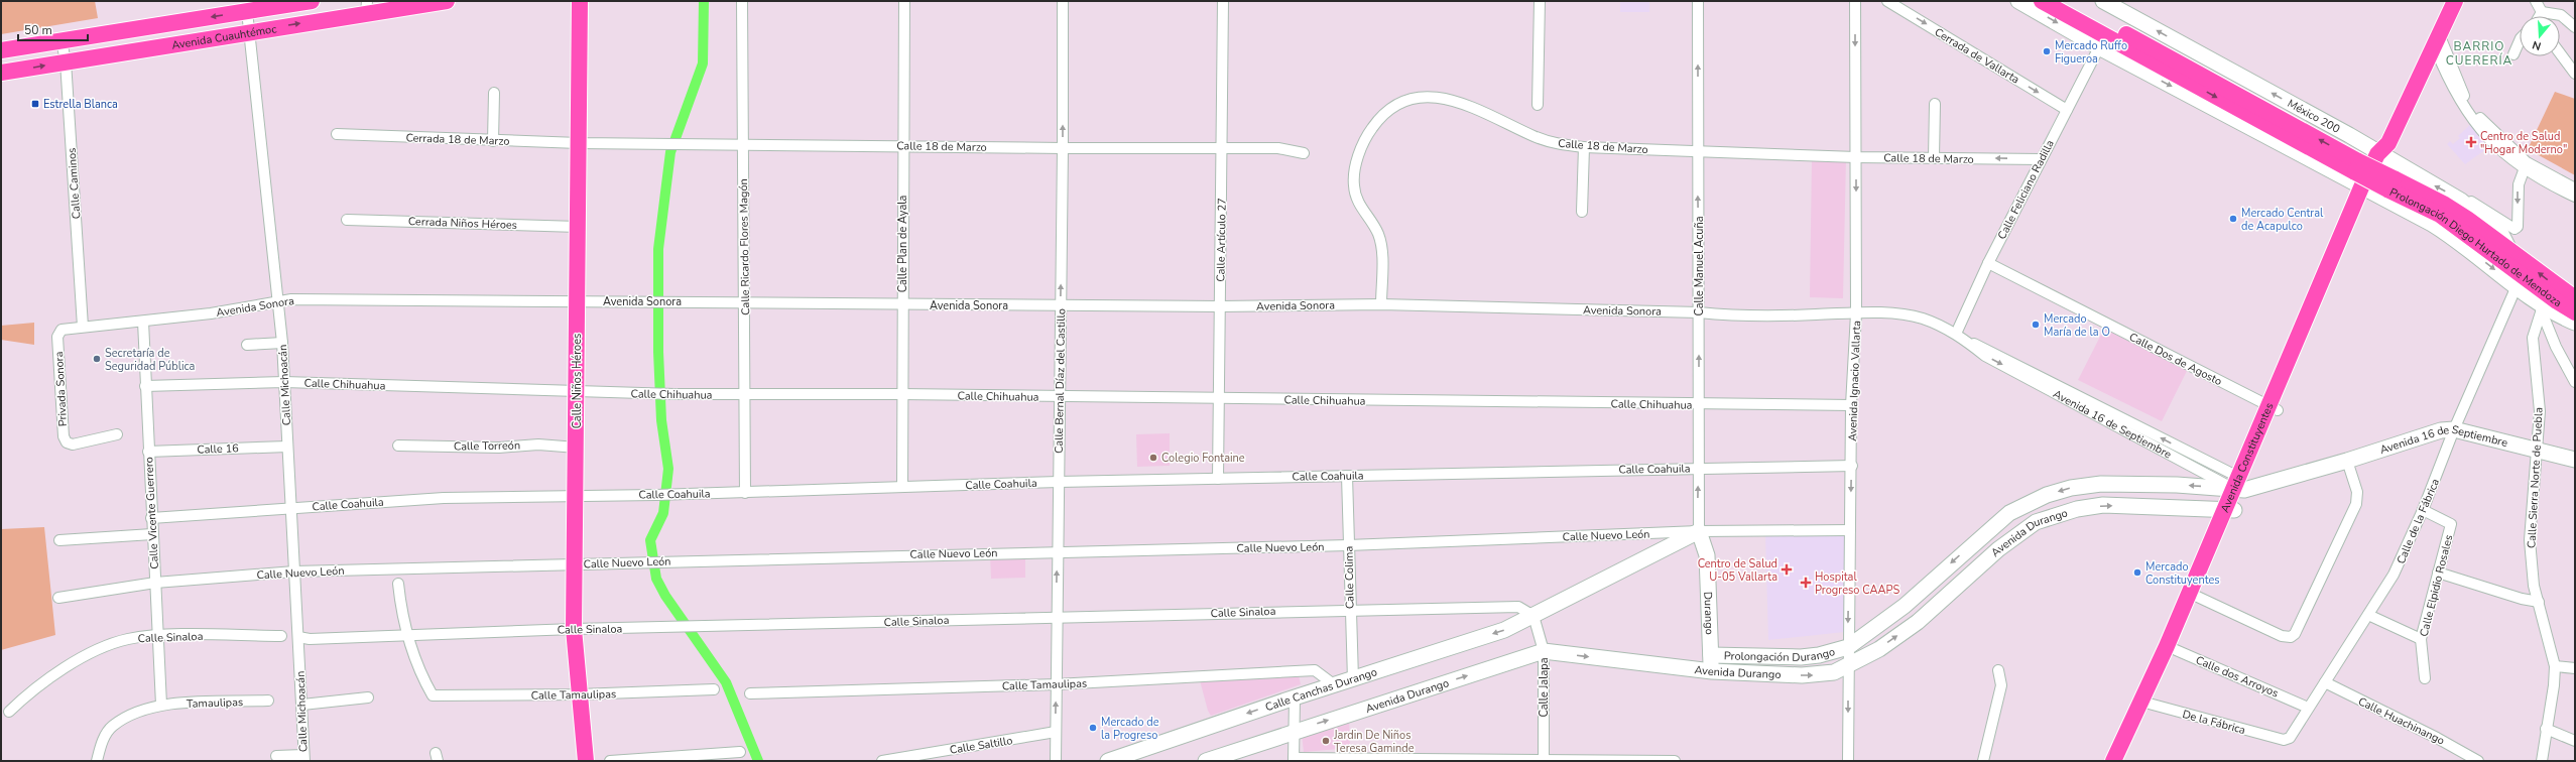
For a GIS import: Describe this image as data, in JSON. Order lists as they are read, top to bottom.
{
  "streets": {
    "main road": [
      "Avenida Cuauhtémoc",
      "México 200",
      "Prolongación Diego Hurtado de Mendoza",
      "Calle Niños Héroes",
      "Avenida 16 de Septiembre",
      "Avenida Constituyentes",
      "Avenida Durango",
      "Durango",
      "Prolongación Durango",
      "Calle Canchas Durango"
    ],
    "street": [
      "Cerrada de Vallarta",
      "Cerrada 18 de Marzo",
      "Calle 18 de Marzo",
      "Calle Caminos",
      "Calle Feliciano Radilla",
      "Cerrada Niños Héroes",
      "Calle Artículo 27",
      "Calle Plan de Ayala",
      "Calle Ricardo Flores Magón",
      "Calle Manuel Acuña",
      "Avenida Sonora",
      "Calle Dos de Agosto",
      "Calle Bernal Díaz del Castillo",
      "Avenida Ignacio Vallarta",
      "Calle Chihuahua",
      "Calle Michoacán",
      "Privada Sonora",
      "Calle Torreón",
      "Calle 16",
      "Calle Coahuila",
      "Calle Sierra Norte de Puebla",
      "Calle Vicente Guerrero",
      "Calle de la Fábrica",
      "Calle Nuevo León",
      "Calle Colima",
      "Calle Elpidio Rosales",
      "Calle Sinaloa",
      "Calle dos Arroyos",
      "Calle Tamaulipas",
      "Calle Jalapa",
      "Tamaulipas",
      "Calle Huachinango",
      "De la Fábrica",
      "Calle Saltillo"
    ]
  },
  "crossings": [
    ["Avenida Cuauhtémoc", "Calle Caminos"],
    ["Avenida Cuauhtémoc", "Calle Michoacán"],
    ["Cerrada de Vallarta", "Calle Feliciano Radilla"],
    ["México 200", "Prolongación Diego Hurtado de Mendoza"],
    ["México 200", "Avenida Constituyentes"],
    ["Cerrada 18 de Marzo", "Calle 18 de Marzo"],
    ["Cerrada 18 de Marzo", "Calle Niños Héroes"],
    ["Calle 18 de Marzo", "Calle Feliciano Radilla"],
    ["Calle 18 de Marzo", "Calle Artículo 27"],
    ["Calle 18 de Marzo", "Calle Plan de Ayala"],
    ["Calle 18 de Marzo", "Calle Ricardo Flores Magón"],
    ["Calle 18 de Marzo", "Calle Manuel Acuña"],
    ["Calle 18 de Marzo", "Avenida Sonora"],
    ["Calle 18 de Marzo", "Calle Niños Héroes"],
    ["Calle 18 de Marzo", "Calle Bernal Díaz del Castillo"],
    ["Calle 18 de Marzo", "Avenida Ignacio Vallarta"],
    ["Calle Caminos", "Avenida Sonora"],
    ["Calle Caminos", "Privada Sonora"],
    ["Calle Feliciano Radilla", "Calle Dos de Agosto"],
    ["Calle Feliciano Radilla", "Avenida 16 de Septiembre"],
    ["Cerrada Niños Héroes", "Calle Niños Héroes"],
    ["Calle Artículo 27", "Avenida Sonora"],
    ["Calle Artículo 27", "Calle Chihuahua"],
    ["Calle Artículo 27", "Calle Coahuila"],
    ["Calle Plan de Ayala", "Avenida Sonora"],
    ["Calle Plan de Ayala", "Calle Chihuahua"],
    ["Calle Plan de Ayala", "Calle Coahuila"],
    ["Calle Ricardo Flores Magón", "Avenida Sonora"],
    ["Calle Ricardo Flores Magón", "Calle Chihuahua"],
    ["Calle Ricardo Flores Magón", "Calle Coahuila"],
    ["Prolongación Diego Hurtado de Mendoza", "Avenida Constituyentes"],
    ["Calle Manuel Acuña", "Avenida Sonora"],
    ["Calle Manuel Acuña", "Calle Chihuahua"],
    ["Calle Manuel Acuña", "Calle Coahuila"],
    ["Calle Manuel Acuña", "Calle Nuevo León"],
    ["Calle Manuel Acuña", "Durango"],
    ["Avenida Sonora", "Calle Niños Héroes"],
    ["Avenida Sonora", "Calle Bernal Díaz del Castillo"],
    ["Avenida Sonora", "Avenida Ignacio Vallarta"],
    ["Avenida Sonora", "Calle Michoacán"],
    ["Avenida Sonora", "Privada Sonora"],
    ["Avenida Sonora", "Avenida 16 de Septiembre"],
    ["Avenida Sonora", "Calle Vicente Guerrero"],
    ["Calle Dos de Agosto", "Avenida Constituyentes"],
    ["Calle Niños Héroes", "Calle Chihuahua"],
    ["Calle Niños Héroes", "Calle Torreón"],
    ["Calle Niños Héroes", "Calle Coahuila"],
    ["Calle Niños Héroes", "Calle Nuevo León"],
    ["Calle Niños Héroes", "Calle Sinaloa"],
    ["Calle Niños Héroes", "Calle Tamaulipas"],
    ["Calle Bernal Díaz del Castillo", "Calle Chihuahua"],
    ["Calle Bernal Díaz del Castillo", "Calle Coahuila"],
    ["Calle Bernal Díaz del Castillo", "Calle Nuevo León"],
    ["Calle Bernal Díaz del Castillo", "Calle Sinaloa"],
    ["Calle Bernal Díaz del Castillo", "Calle Tamaulipas"],
    ["Calle Bernal Díaz del Castillo", "Calle Saltillo"],
    ["Avenida Ignacio Vallarta", "Calle Chihuahua"],
    ["Avenida Ignacio Vallarta", "Avenida 16 de Septiembre"],
    ["Avenida Ignacio Vallarta", "Calle Coahuila"],
    ["Avenida Ignacio Vallarta", "Avenida Durango"],
    ["Avenida Ignacio Vallarta", "Calle Nuevo León"],
    ["Avenida Ignacio Vallarta", "Prolongación Durango"],
    ["Calle Chihuahua", "Calle Michoacán"],
    ["Calle Chihuahua", "Calle Vicente Guerrero"],
    ["Calle Michoacán", "Calle 16"],
    ["Calle Michoacán", "Calle Coahuila"],
    ["Calle Michoacán", "Calle Nuevo León"],
    ["Calle Michoacán", "Calle Sinaloa"],
    ["Avenida 16 de Septiembre", "Avenida Constituyentes"],
    ["Avenida 16 de Septiembre", "Calle Sierra Norte de Puebla"],
    ["Avenida 16 de Septiembre", "Calle de la Fábrica"],
    ["Avenida 16 de Septiembre", "Avenida Durango"],
    ["Calle 16", "Calle Vicente Guerrero"],
    ["Avenida Constituyentes", "Avenida Durango"],
    ["Avenida Constituyentes", "Calle dos Arroyos"],
    ["Avenida Constituyentes", "De la Fábrica"],
    ["Calle Coahuila", "Calle Vicente Guerrero"],
    ["Calle Coahuila", "Calle Colima"],
    ["Calle Vicente Guerrero", "Calle Nuevo León"],
    ["Calle Vicente Guerrero", "Calle Sinaloa"],
    ["Calle Vicente Guerrero", "Tamaulipas"],
    ["Calle de la Fábrica", "Calle Elpidio Rosales"],
    ["Calle de la Fábrica", "Calle dos Arroyos"],
    ["Calle de la Fábrica", "Calle Huachinango"],
    ["Calle de la Fábrica", "De la Fábrica"],
    ["Avenida Durango", "Durango"],
    ["Avenida Durango", "Prolongación Durango"],
    ["Avenida Durango", "Calle Jalapa"],
    ["Calle Nuevo León", "Calle Colima"],
    ["Calle Nuevo León", "Durango"],
    ["Calle Colima", "Calle Sinaloa"],
    ["Calle Colima", "Calle Canchas Durango"],
    ["Calle Sinaloa", "Calle Tamaulipas"],
    ["Calle Sinaloa", "Calle Jalapa"],
    ["Calle Sinaloa", "Calle Canchas Durango"],
    ["Durango", "Prolongación Durango"],
    ["Calle Tamaulipas", "Calle Canchas Durango"],
    ["Calle Jalapa", "Calle Canchas Durango"]
  ],
  "one_way": [
    "Cerrada de Vallarta",
    "Calle Manuel Acuña",
    "Calle Bernal Díaz del Castillo",
    "Avenida Ignacio Vallarta",
    "Calle Canchas Durango"
  ],
  "districts": ["BARRIO CUERERÍA"],
  "places": {
    "other": [
      "Mercado Ruffo Figueroa",
      "Mercado Central de Acapulco",
      "Mercado María de la O",
      "Secretaría de Seguridad Pública",
      "Colegio Fontaine",
      "Mercado Constituyentes",
      "Mercado de la Progreso",
      "Jardin De Niños Teresa Gaminde"
    ],
    "transit": ["Estrella Blanca"],
    "health": ["Centro de Salud \"Hogar Moderno\"", "Centro de Salud U-05 Vallarta", "Hospital Progreso CAAPS"]
  },
  "scale_bar": "50 m",
  "north": "bottom"
}
